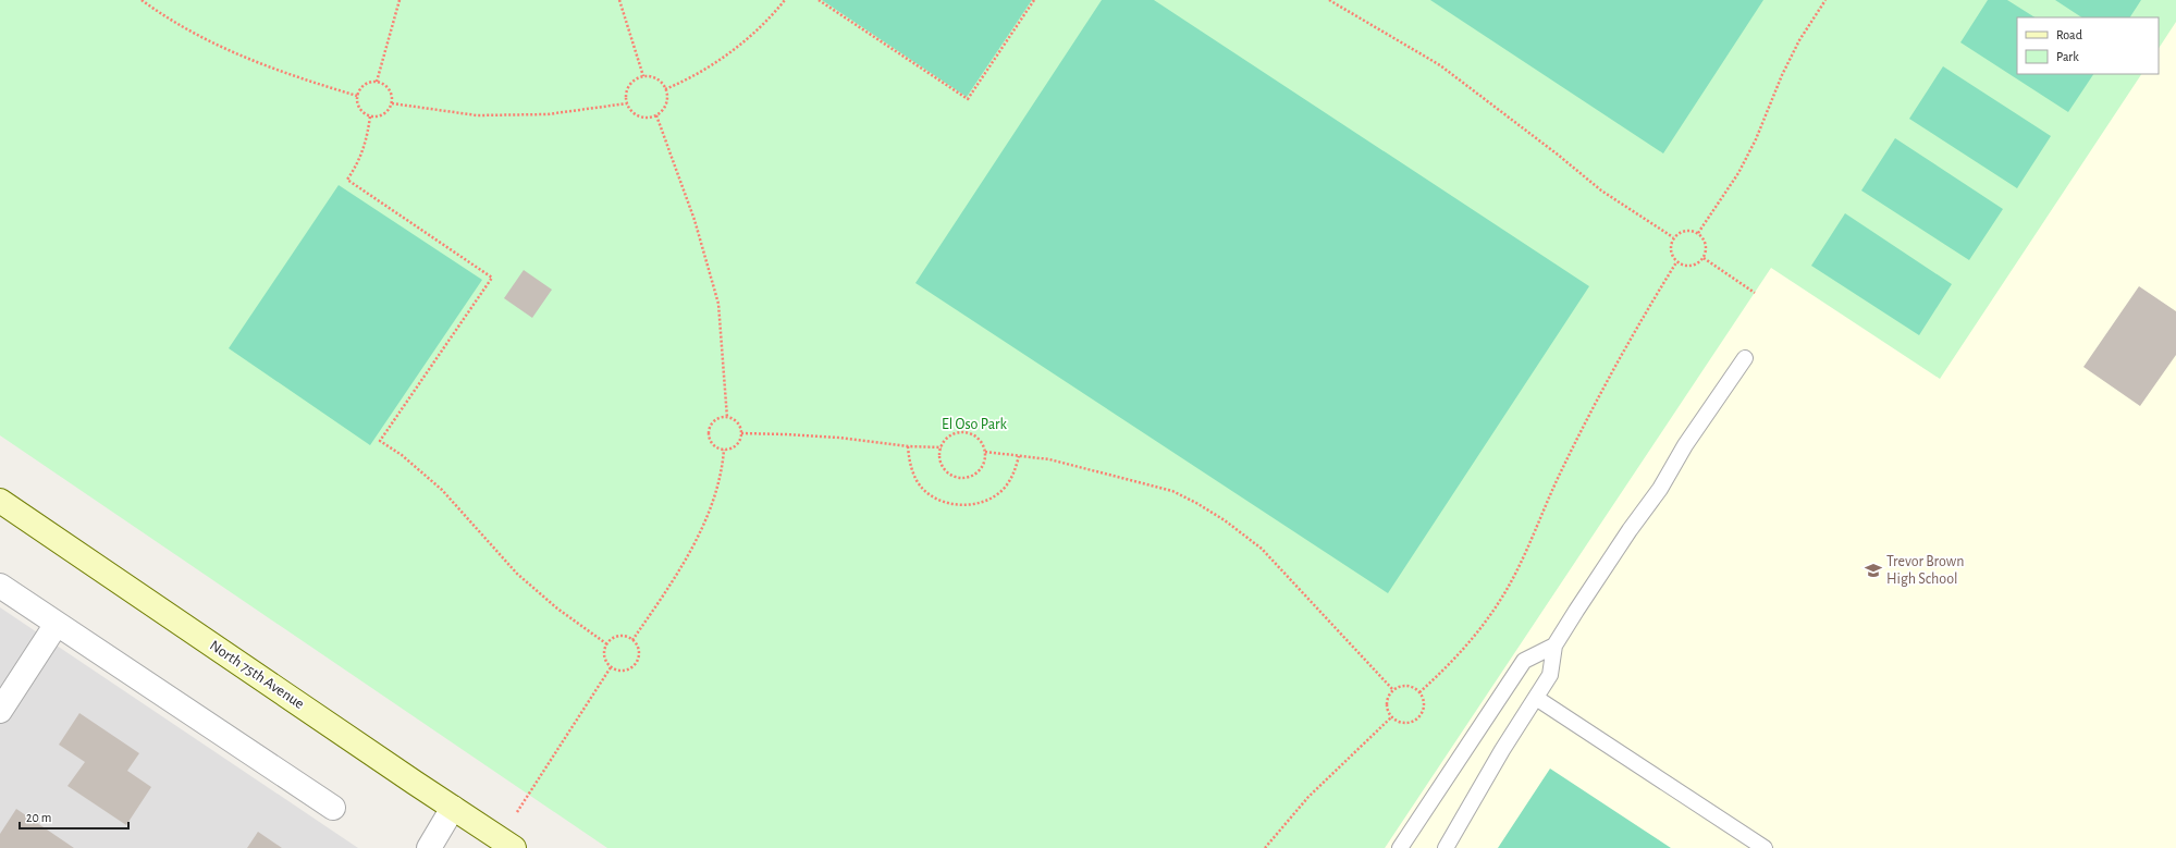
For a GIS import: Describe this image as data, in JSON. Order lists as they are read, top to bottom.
{
  "streets": {
    "main road": ["North 75th Avenue"]
  },
  "parks": ["El Oso Park"],
  "places": {
    "school or university": ["Trevor Brown High School"]
  },
  "legend": ["Road", "Park"],
  "scale_bar": "20 m"
}
